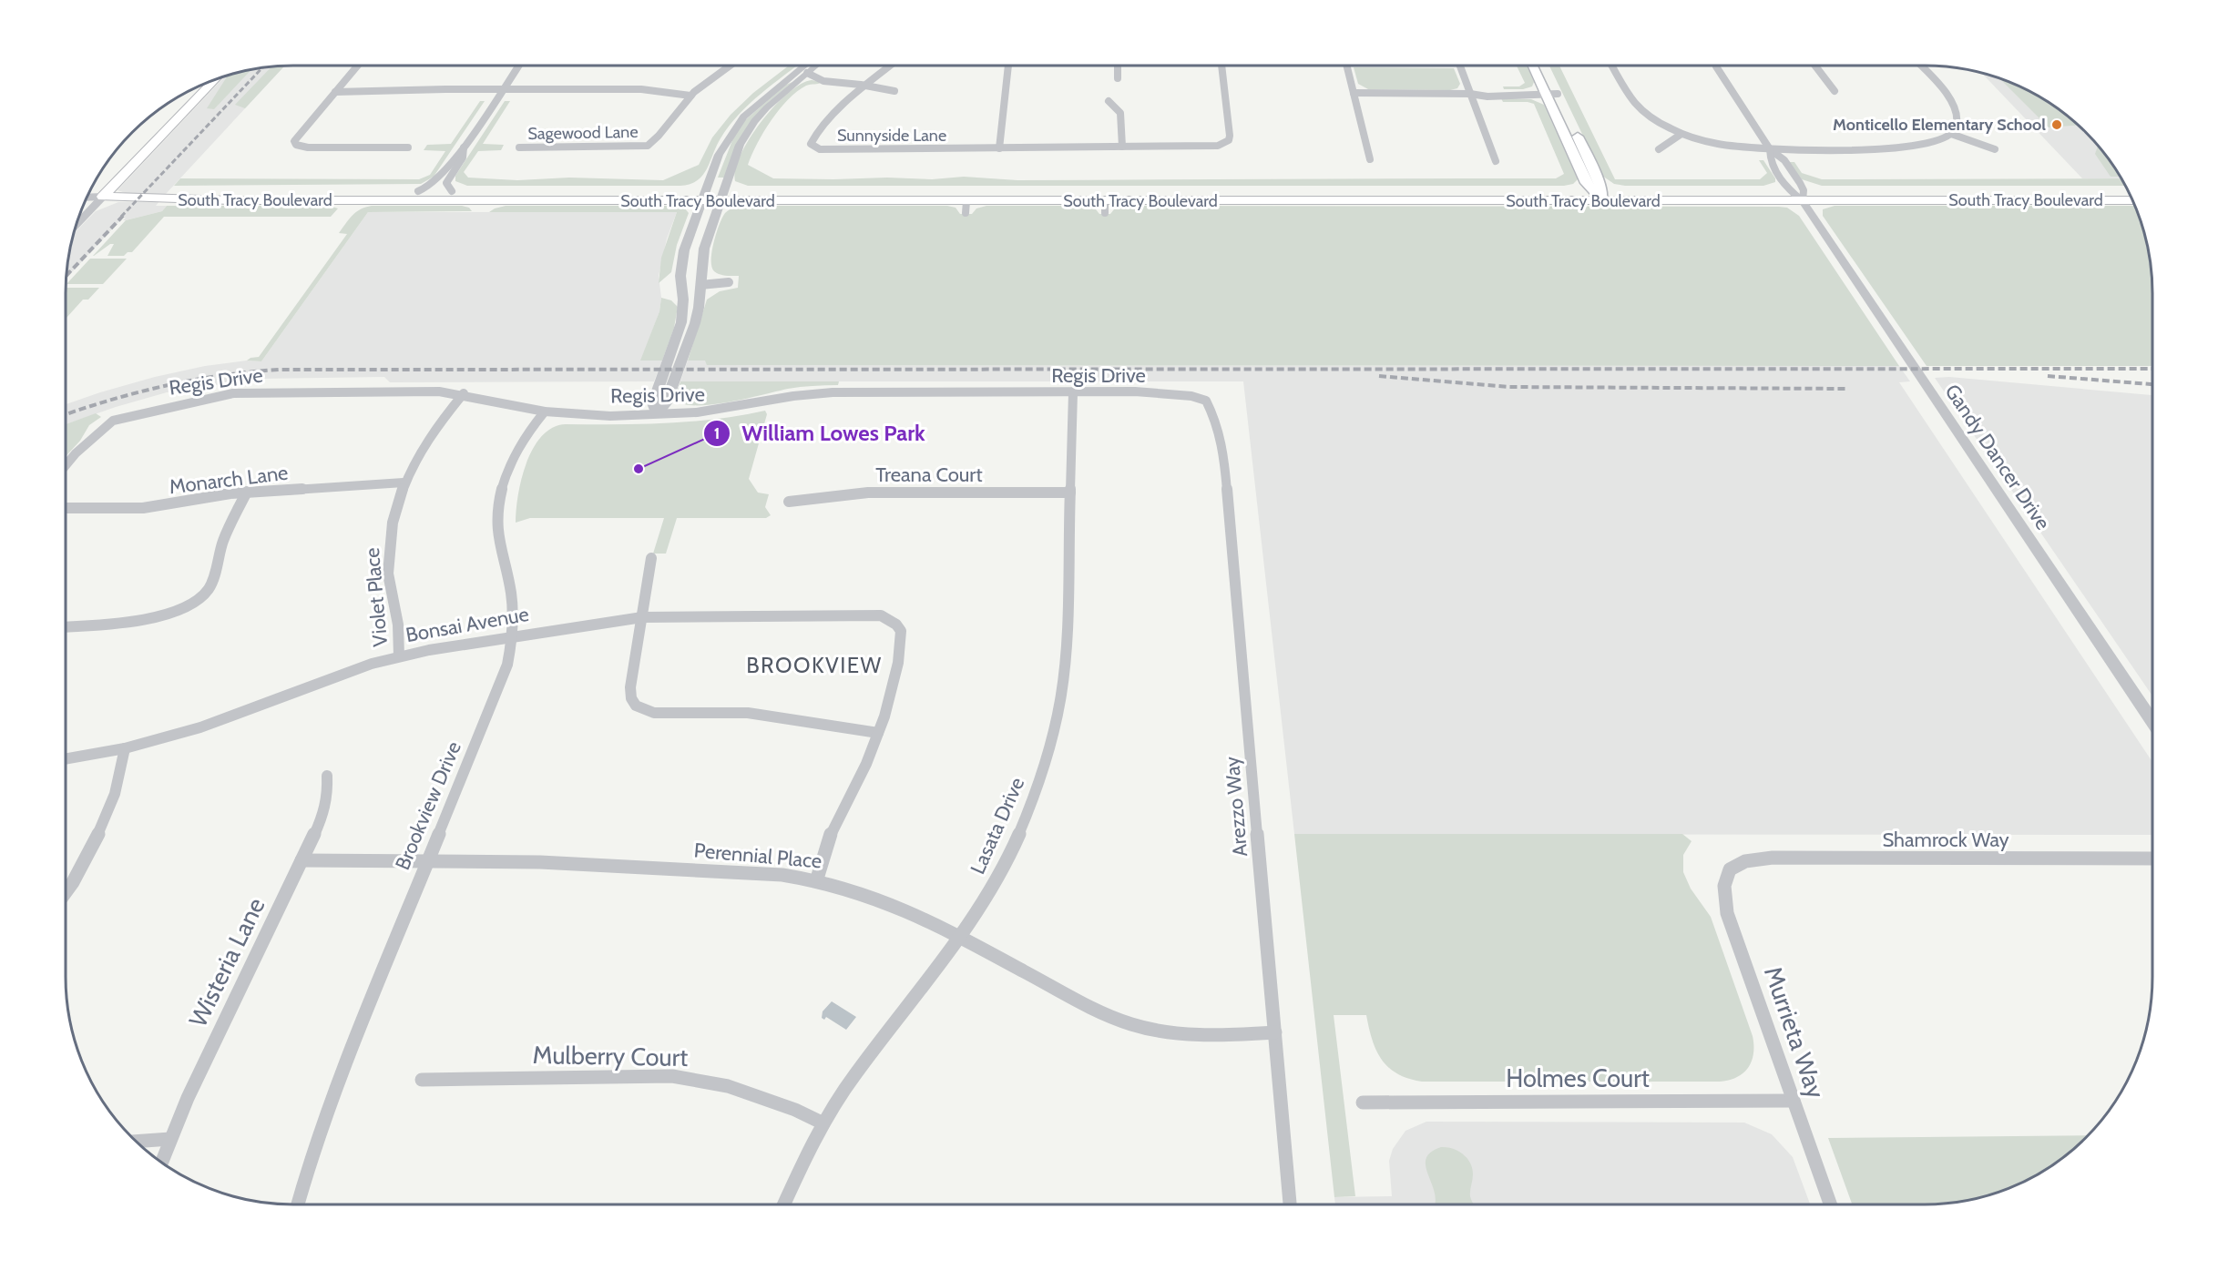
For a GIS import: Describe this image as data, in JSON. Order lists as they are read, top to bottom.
{
  "streets": {
    "main road": ["South Tracy Boulevard"],
    "street": [
      "Sagewood Lane",
      "Sunnyside Lane",
      "Regis Drive",
      "Gandy Dancer Drive",
      "Treana Court",
      "Monarch Lane",
      "Violet Place",
      "Bonsai Avenue",
      "Brookview Drive",
      "Arezzo Way",
      "Lasata Drive",
      "Shamrock Way",
      "Perennial Place",
      "Wisteria Lane",
      "Murrieta Way",
      "Mulberry Court",
      "Holmes Court"
    ]
  },
  "crossings": [
    ["South Tracy Boulevard", "Gandy Dancer Drive"],
    ["Regis Drive", "Violet Place"],
    ["Regis Drive", "Brookview Drive"],
    ["Regis Drive", "Arezzo Way"],
    ["Regis Drive", "Lasata Drive"],
    ["Treana Court", "Lasata Drive"],
    ["Monarch Lane", "Violet Place"],
    ["Violet Place", "Bonsai Avenue"],
    ["Bonsai Avenue", "Brookview Drive"],
    ["Brookview Drive", "Perennial Place"],
    ["Arezzo Way", "Perennial Place"],
    ["Lasata Drive", "Perennial Place"],
    ["Lasata Drive", "Mulberry Court"],
    ["Shamrock Way", "Murrieta Way"],
    ["Perennial Place", "Wisteria Lane"],
    ["Murrieta Way", "Holmes Court"]
  ],
  "districts": ["BROOKVIEW"],
  "places": ["Monticello Elementary School", "William Lowes Park"]
}
